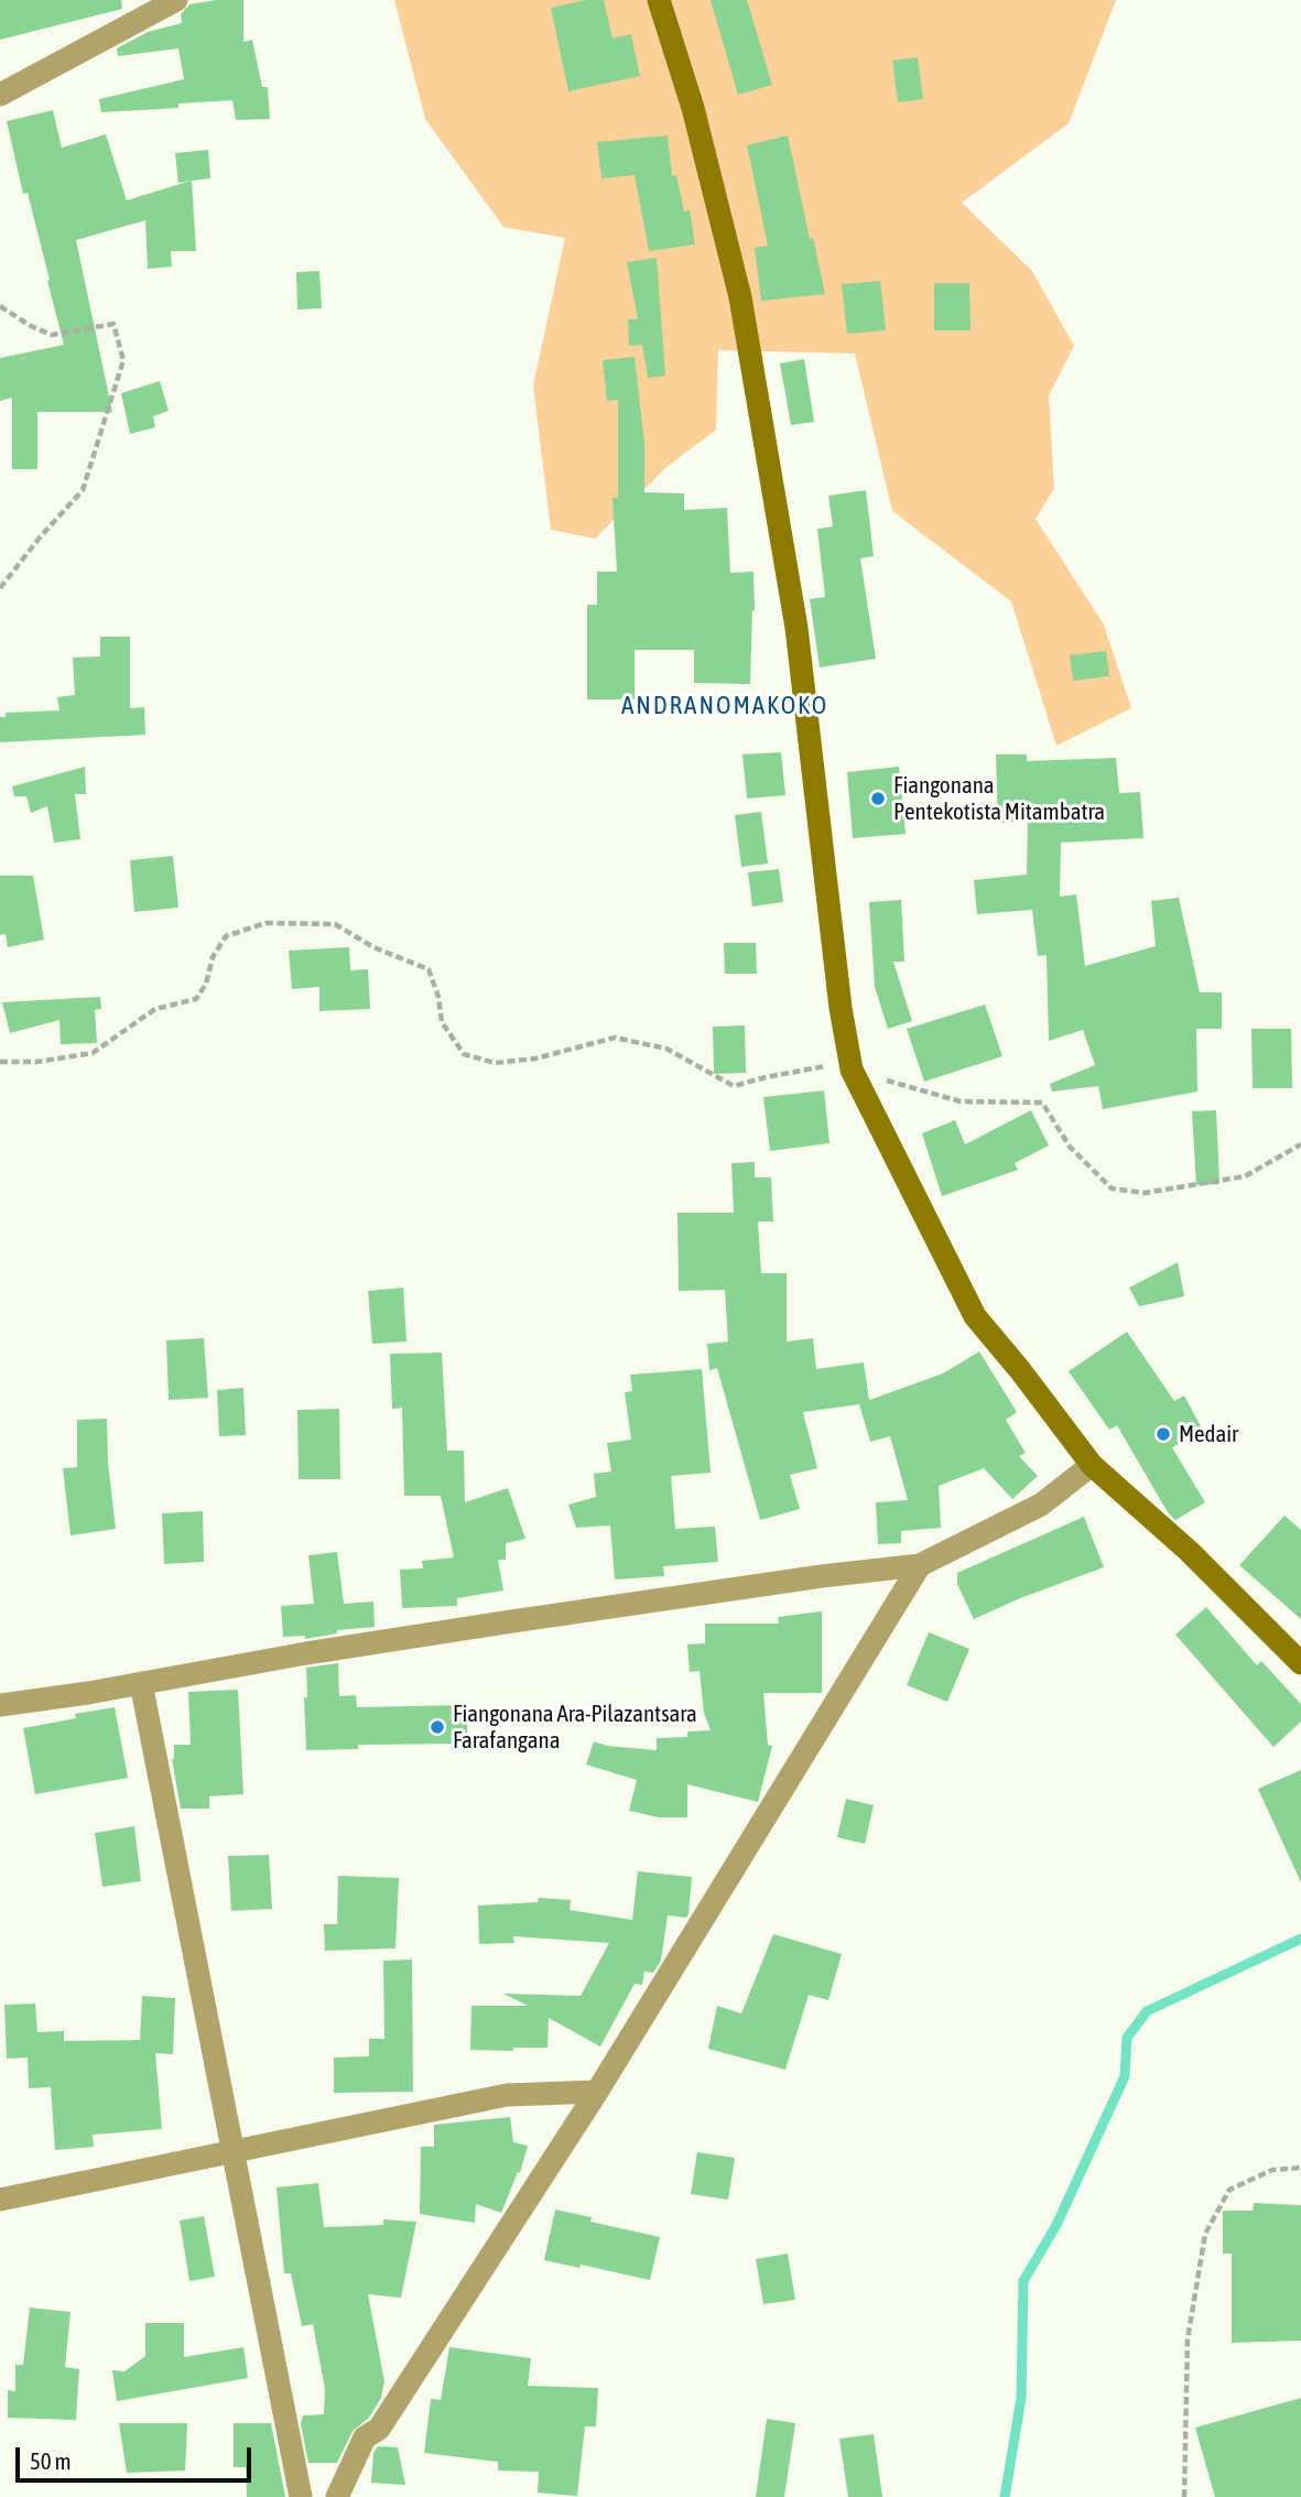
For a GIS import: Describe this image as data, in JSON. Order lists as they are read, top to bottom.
{
  "districts": ["ANDRANOMAKOKO"],
  "places": ["Fiangonana Pentekotista Mitambatra", "Medair", "Fiangonana Ara-Pilazantsara Farafangana"],
  "scale_bar": "50 m"
}
